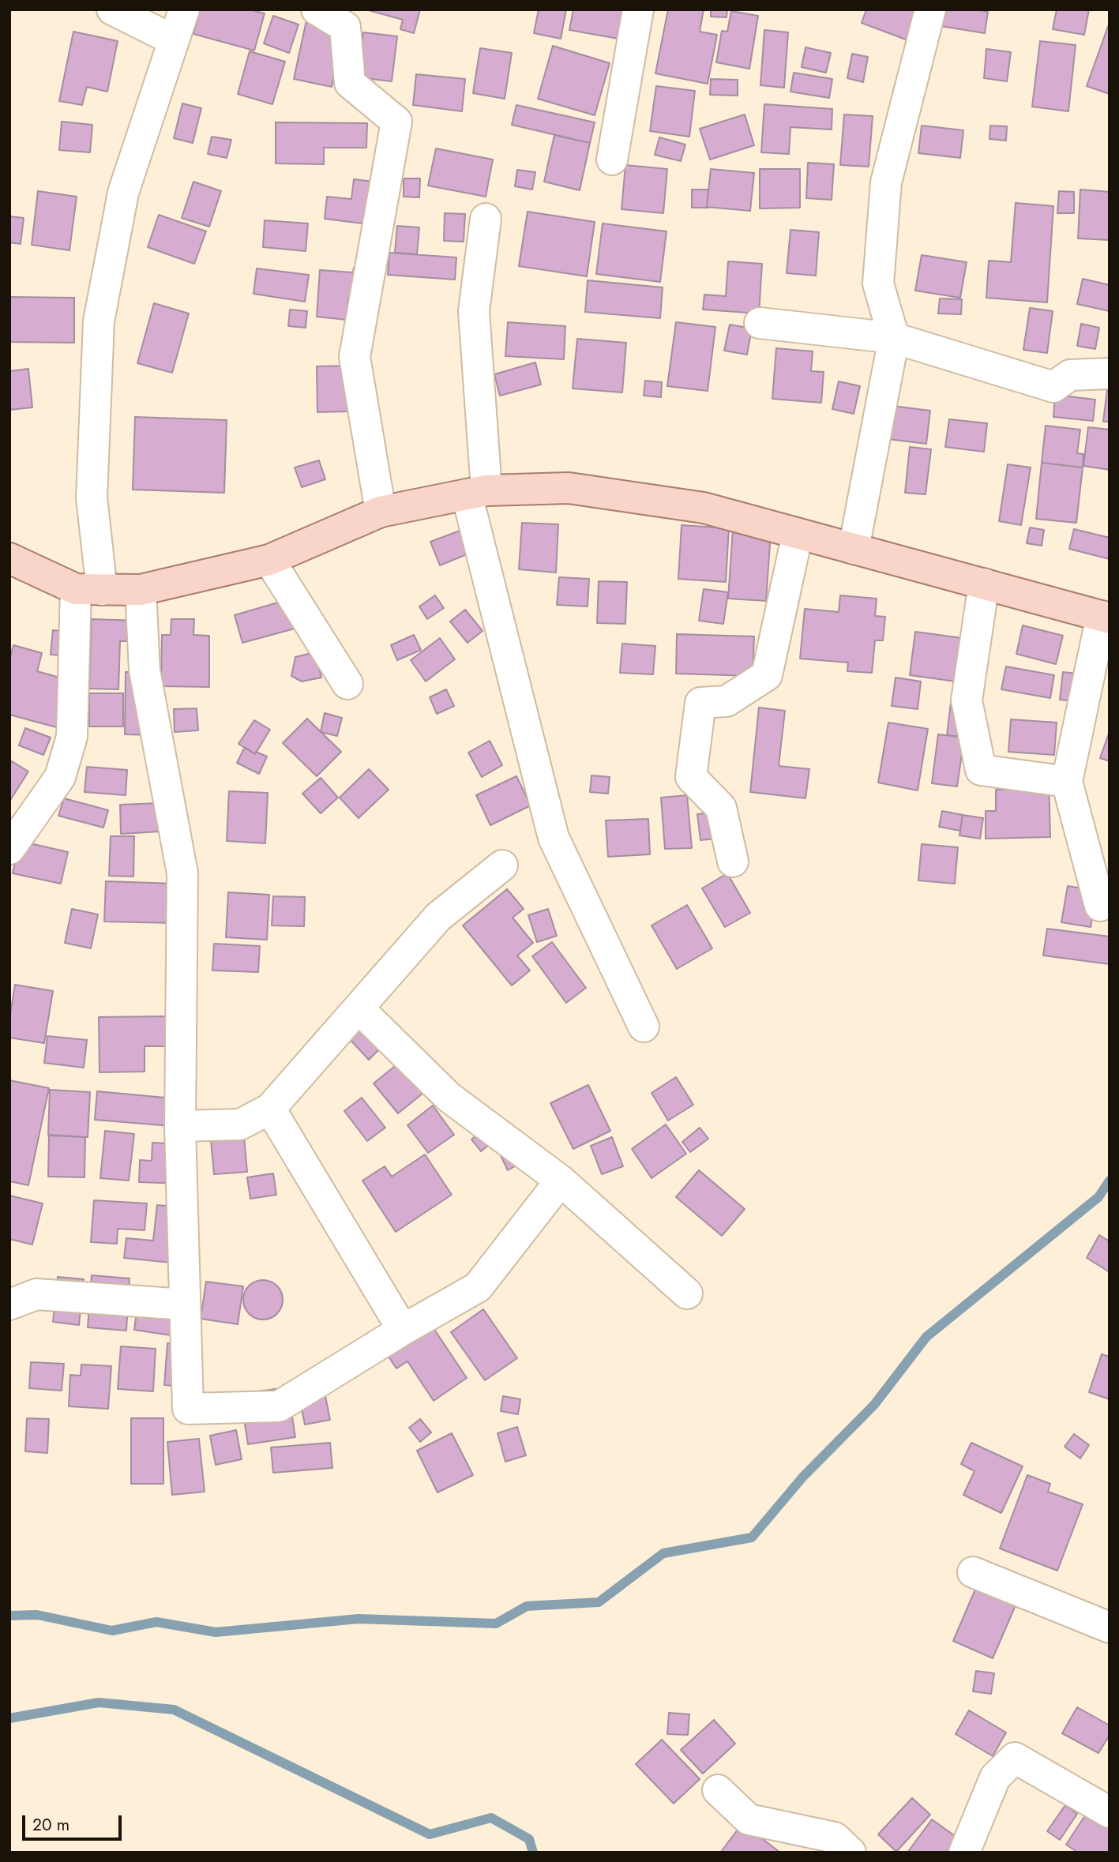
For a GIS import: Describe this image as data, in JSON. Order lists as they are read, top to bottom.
{
  "scale_bar": "20 m"
}
